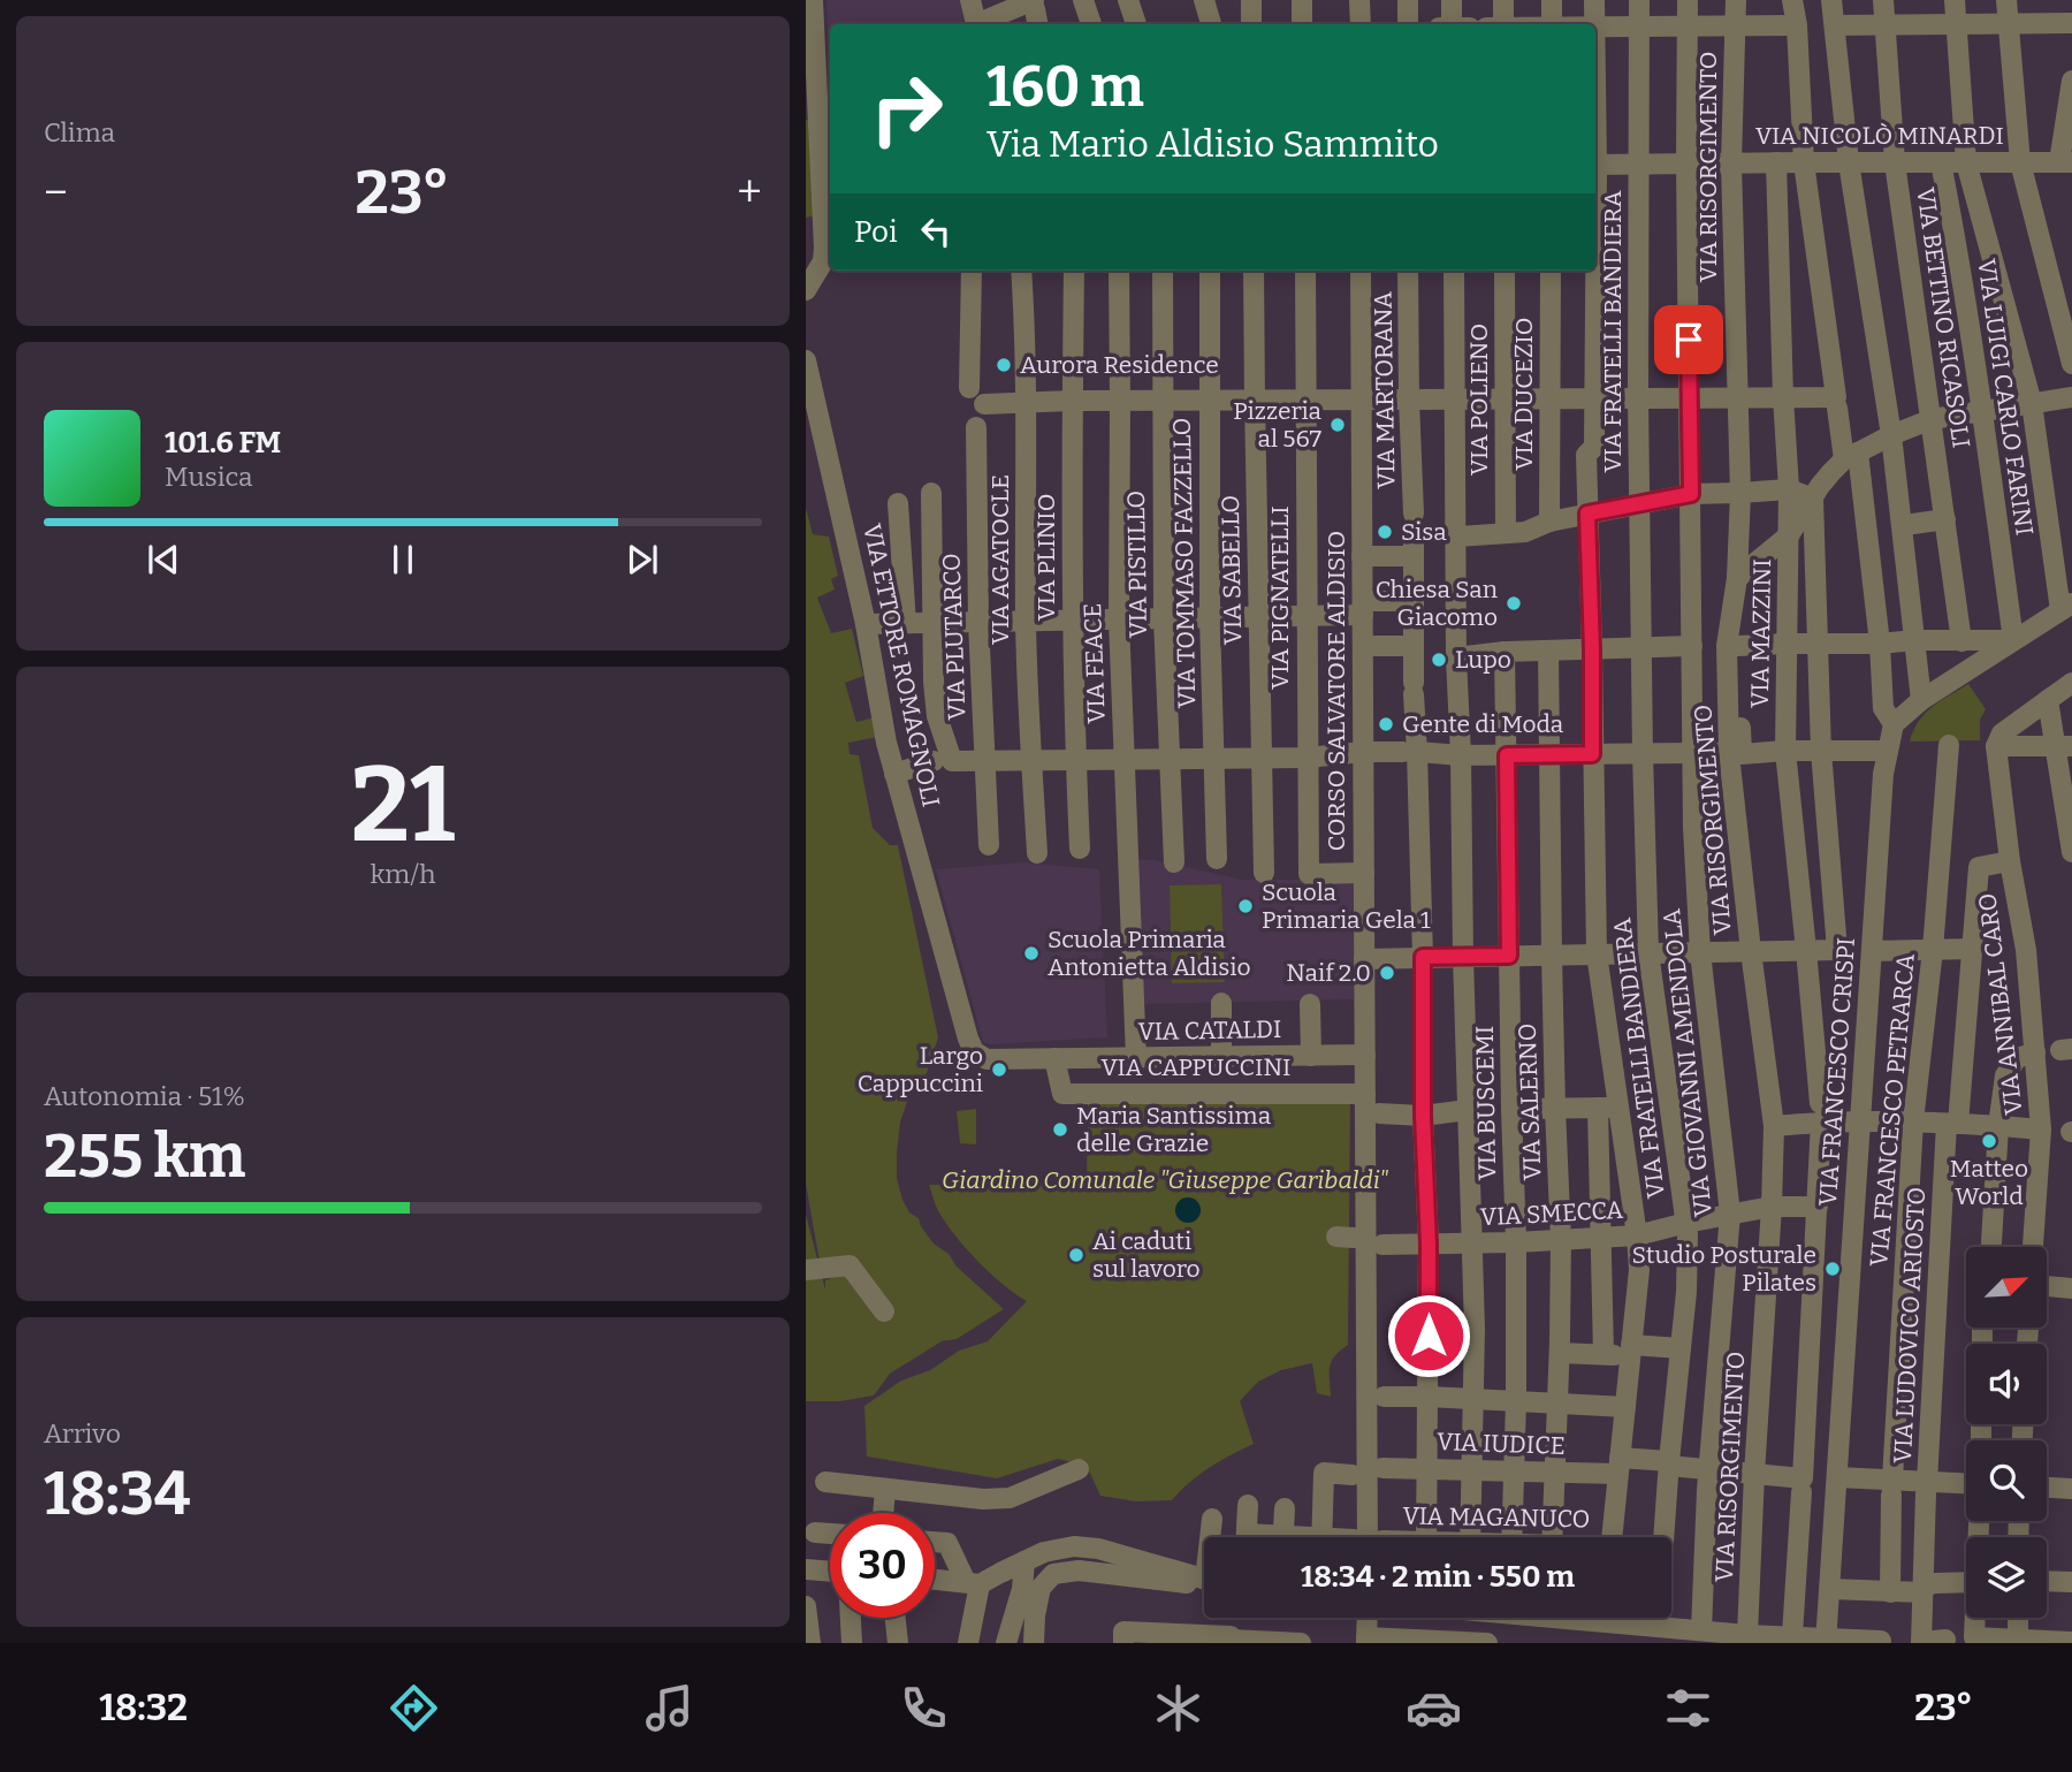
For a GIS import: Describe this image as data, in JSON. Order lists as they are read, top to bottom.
{
  "streets": {
    "street": [
      "VIA NICOLÒ MINARDI",
      "VIA RISORGIMENTO",
      "VIA BETTINO RICASOLI",
      "VIA FRATELLI BANDIERA",
      "VIA MARTORANA",
      "VIA DUCEZIO",
      "VIA LUIGI CARLO FARINI",
      "VIA POLIENO",
      "VIA PLINIO",
      "VIA AGATOCLE",
      "VIA TOMMASO FAZZELLO",
      "VIA PISTILLO",
      "VIA SABELLO",
      "VIA PIGNATELLI",
      "VIA MAZZINI",
      "VIA PLUTARCO",
      "VIA FEACE",
      "VIA ETTORE ROMAGNOLI",
      "CORSO SALVATORE ALDISIO",
      "VIA ANNIBAL CARO",
      "VIA CATALDI",
      "VIA GIOVANNI AMENDOLA",
      "VIA CAPPUCCINI",
      "VIA FRANCESCO CRISPI",
      "VIA SALERNO",
      "VIA BUSCEMI",
      "VIA FRANCESCO PETRARCA",
      "VIA SMECCA",
      "VIA LUDOVICO ARIOSTO",
      "VIA IUDICE"
    ]
  },
  "crossings": [
    ["VIA NICOLÒ MINARDI", "VIA RISORGIMENTO"],
    ["VIA NICOLÒ MINARDI", "VIA BETTINO RICASOLI"],
    ["VIA NICOLÒ MINARDI", "VIA FRATELLI BANDIERA"],
    ["VIA NICOLÒ MINARDI", "VIA LUIGI CARLO FARINI"],
    ["VIA NICOLÒ MINARDI", "VIA MAZZINI"],
    ["VIA NICOLÒ MINARDI", "VIA GIOVANNI AMENDOLA"],
    ["VIA RISORGIMENTO", "VIA GIOVANNI AMENDOLA"],
    ["VIA RISORGIMENTO", "VIA SMECCA"],
    ["VIA RISORGIMENTO", "VIA IUDICE"],
    ["VIA FRATELLI BANDIERA", "VIA SMECCA"],
    ["VIA FRATELLI BANDIERA", "VIA IUDICE"],
    ["VIA PIGNATELLI", "CORSO SALVATORE ALDISIO"],
    ["VIA MAZZINI", "VIA SMECCA"],
    ["VIA MAZZINI", "VIA IUDICE"],
    ["VIA FEACE", "VIA CATALDI"],
    ["VIA ETTORE ROMAGNOLI", "VIA CATALDI"],
    ["VIA ETTORE ROMAGNOLI", "VIA CAPPUCCINI"],
    ["CORSO SALVATORE ALDISIO", "VIA CATALDI"],
    ["CORSO SALVATORE ALDISIO", "VIA CAPPUCCINI"],
    ["VIA ANNIBAL CARO", "VIA LUDOVICO ARIOSTO"],
    ["VIA CATALDI", "VIA CAPPUCCINI"],
    ["VIA GIOVANNI AMENDOLA", "VIA SMECCA"],
    ["VIA GIOVANNI AMENDOLA", "VIA IUDICE"],
    ["VIA SALERNO", "VIA SMECCA"],
    ["VIA SALERNO", "VIA IUDICE"],
    ["VIA BUSCEMI", "VIA SMECCA"],
    ["VIA BUSCEMI", "VIA IUDICE"]
  ],
  "parks": ["Giardino Comunale \"Giuseppe Garibaldi\""],
  "places": [
    "Aurora Residence",
    "Pizzeria al 567",
    "Sisa",
    "Chiesa San Giacomo",
    "Lupo",
    "Gente di Moda",
    "Scuola Primaria Gela 1",
    "Scuola Primaria Antonietta Aldisio",
    "Naif 2.0",
    "Largo Cappuccini",
    "Maria Santissima delle Grazie",
    "Matteo World",
    "Ai caduti sul lavoro",
    "Studio Posturale Pilates"
  ],
  "north": "top right",
  "page": {
    "tile": [
      "Clima",
      ["21", "km/h"],
      ["Autonomia · 51%", "255 km"],
      ["Arrivo", "18:34"]
    ],
    "turn": ["160 m", "Via Mario Aldisio Sammito"],
    "heat": ["−", "23°", "+"],
    "then": "Poi",
    "song": ["101.6 FM", "Musica"],
    "limit": "30",
    "trip": "18:34 · 2 min · 550 m",
    "tabs": ["18:32", "23°"]
  }
}
